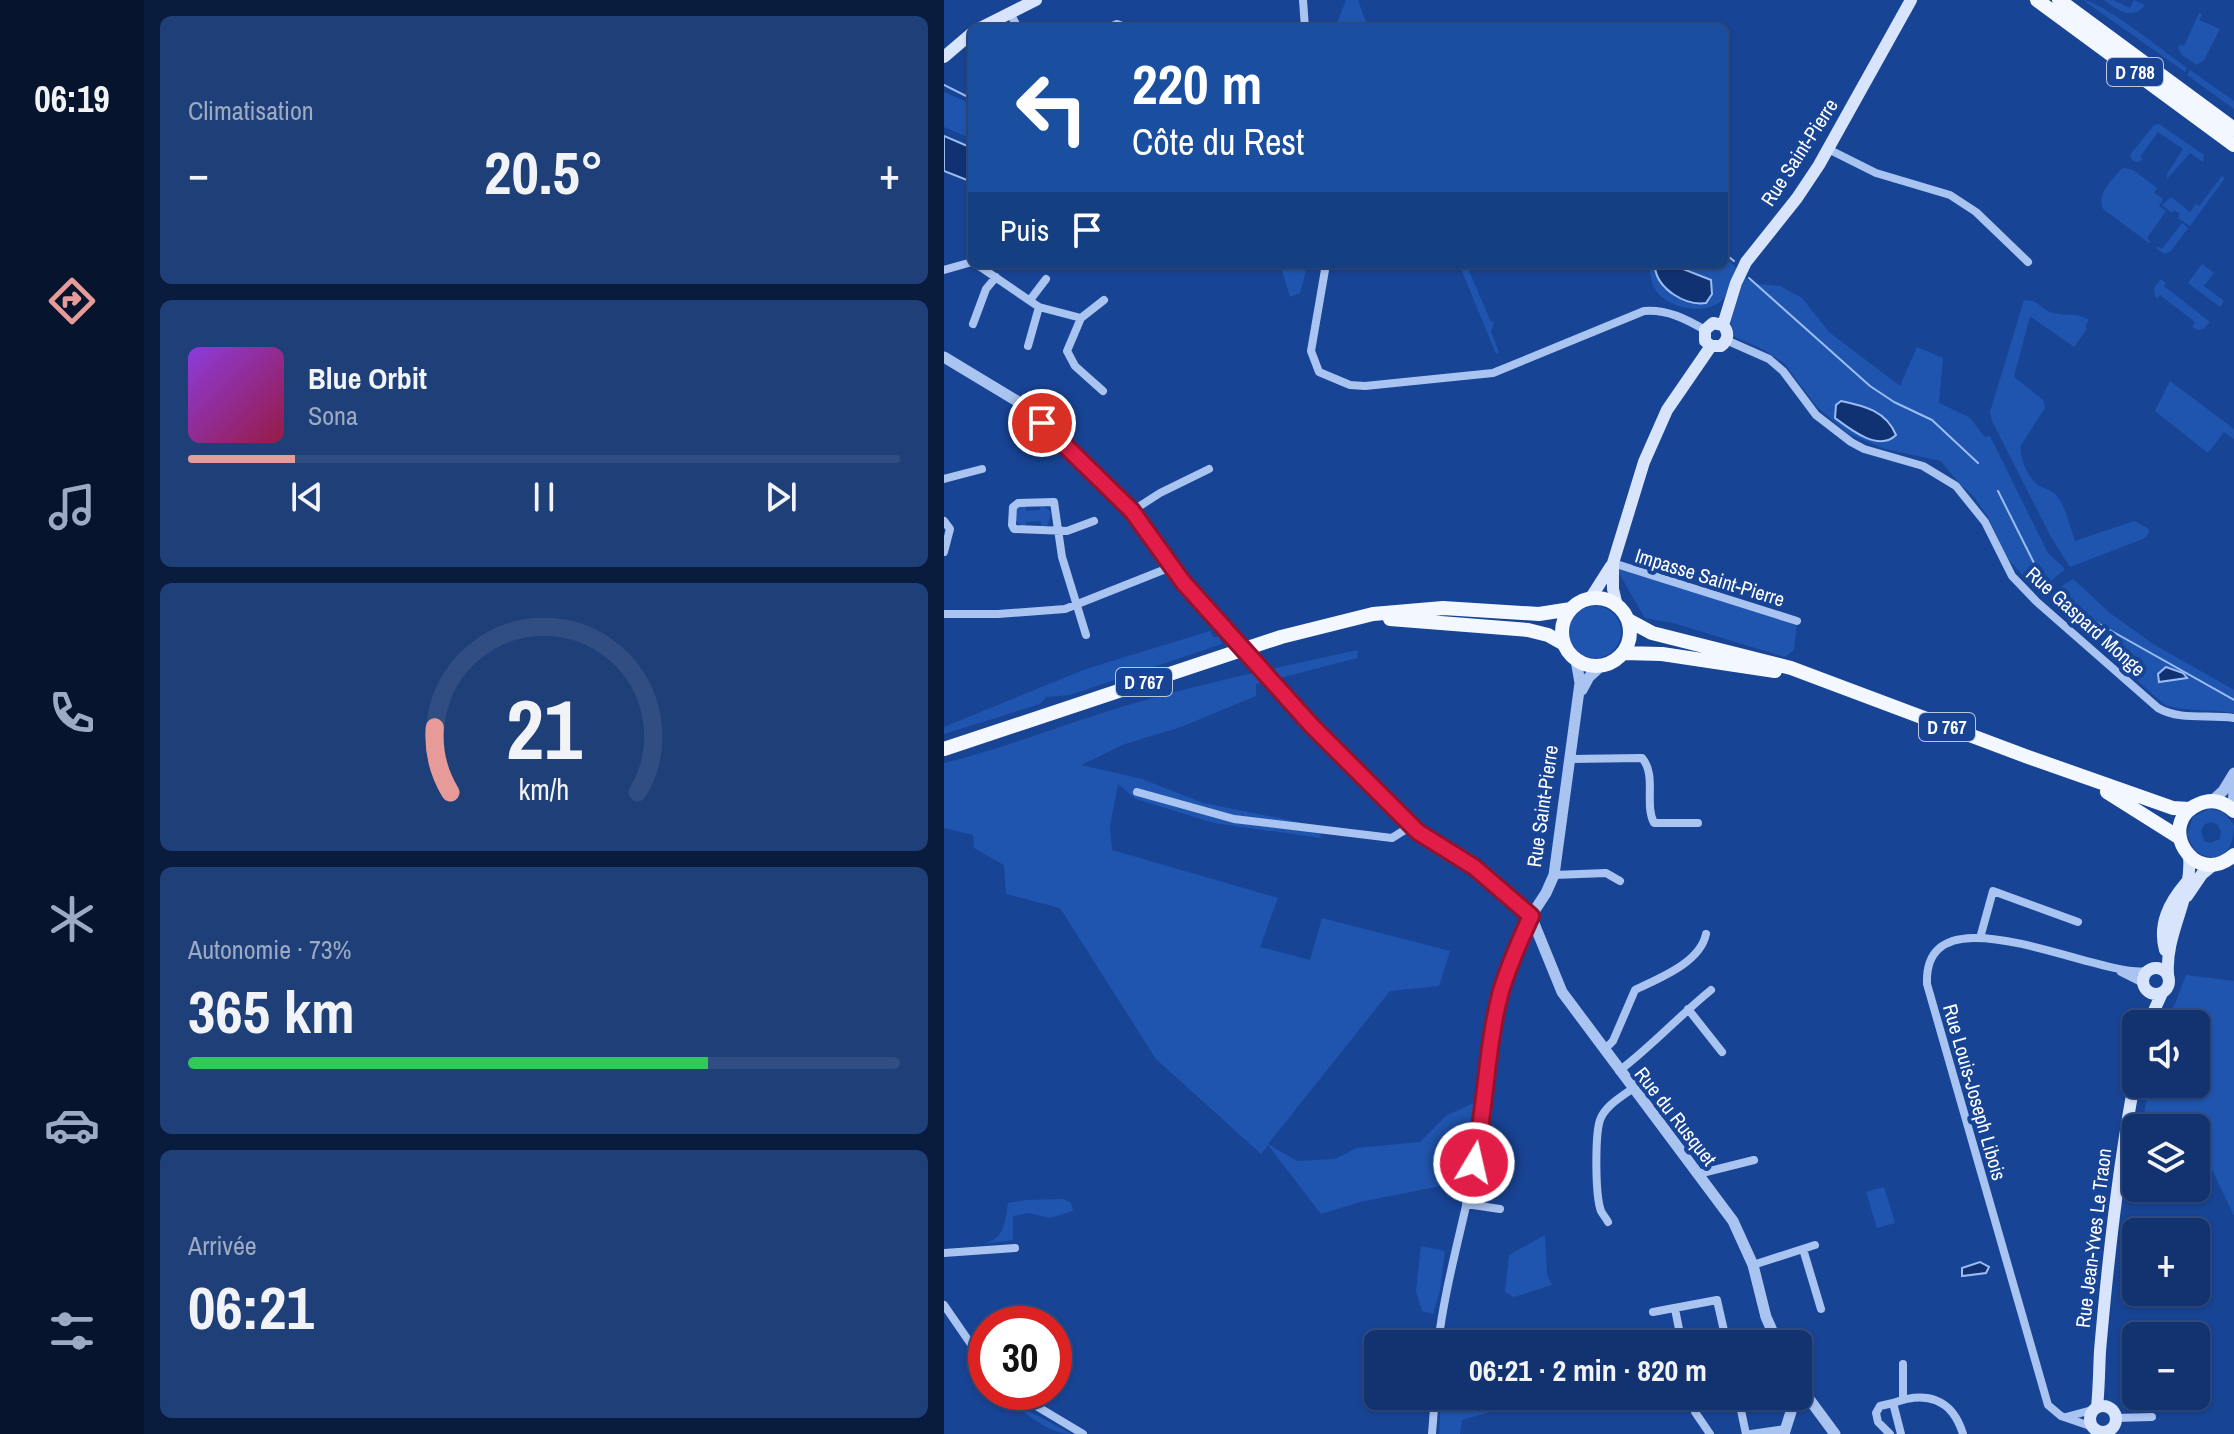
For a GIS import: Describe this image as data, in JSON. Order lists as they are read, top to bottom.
{
  "streets": {
    "main road": [
      "D 788",
      "Rue Saint-Pierre",
      "D 767",
      "Rue Jean-Yves Le Traon"
    ],
    "street": [
      "Impasse Saint-Pierre",
      "Rue Gaspard Monge",
      "Rue Louis-Joseph Libois",
      "Rue du Rusquet"
    ]
  },
  "crossings": [
    ["Rue Saint-Pierre", "Rue Gaspard Monge"],
    ["Rue Saint-Pierre", "D 767"],
    ["Rue Saint-Pierre", "Rue du Rusquet"]
  ],
  "page": {
    "tabs": "06:19",
    "tile": [
      "Climatisation",
      ["Autonomie · 73%", "365 km"],
      ["Arrivée", "06:21"]
    ],
    "turn": ["220 m", "Côte du Rest"],
    "heat": ["−", "20.5°", "+"],
    "then": "Puis",
    "song": ["Blue Orbit", "Sona"],
    "map_buttons": ["+", "−"],
    "limit": "30",
    "trip": "06:21 · 2 min · 820 m",
    "gauge": ["21", "km/h"]
  }
}
